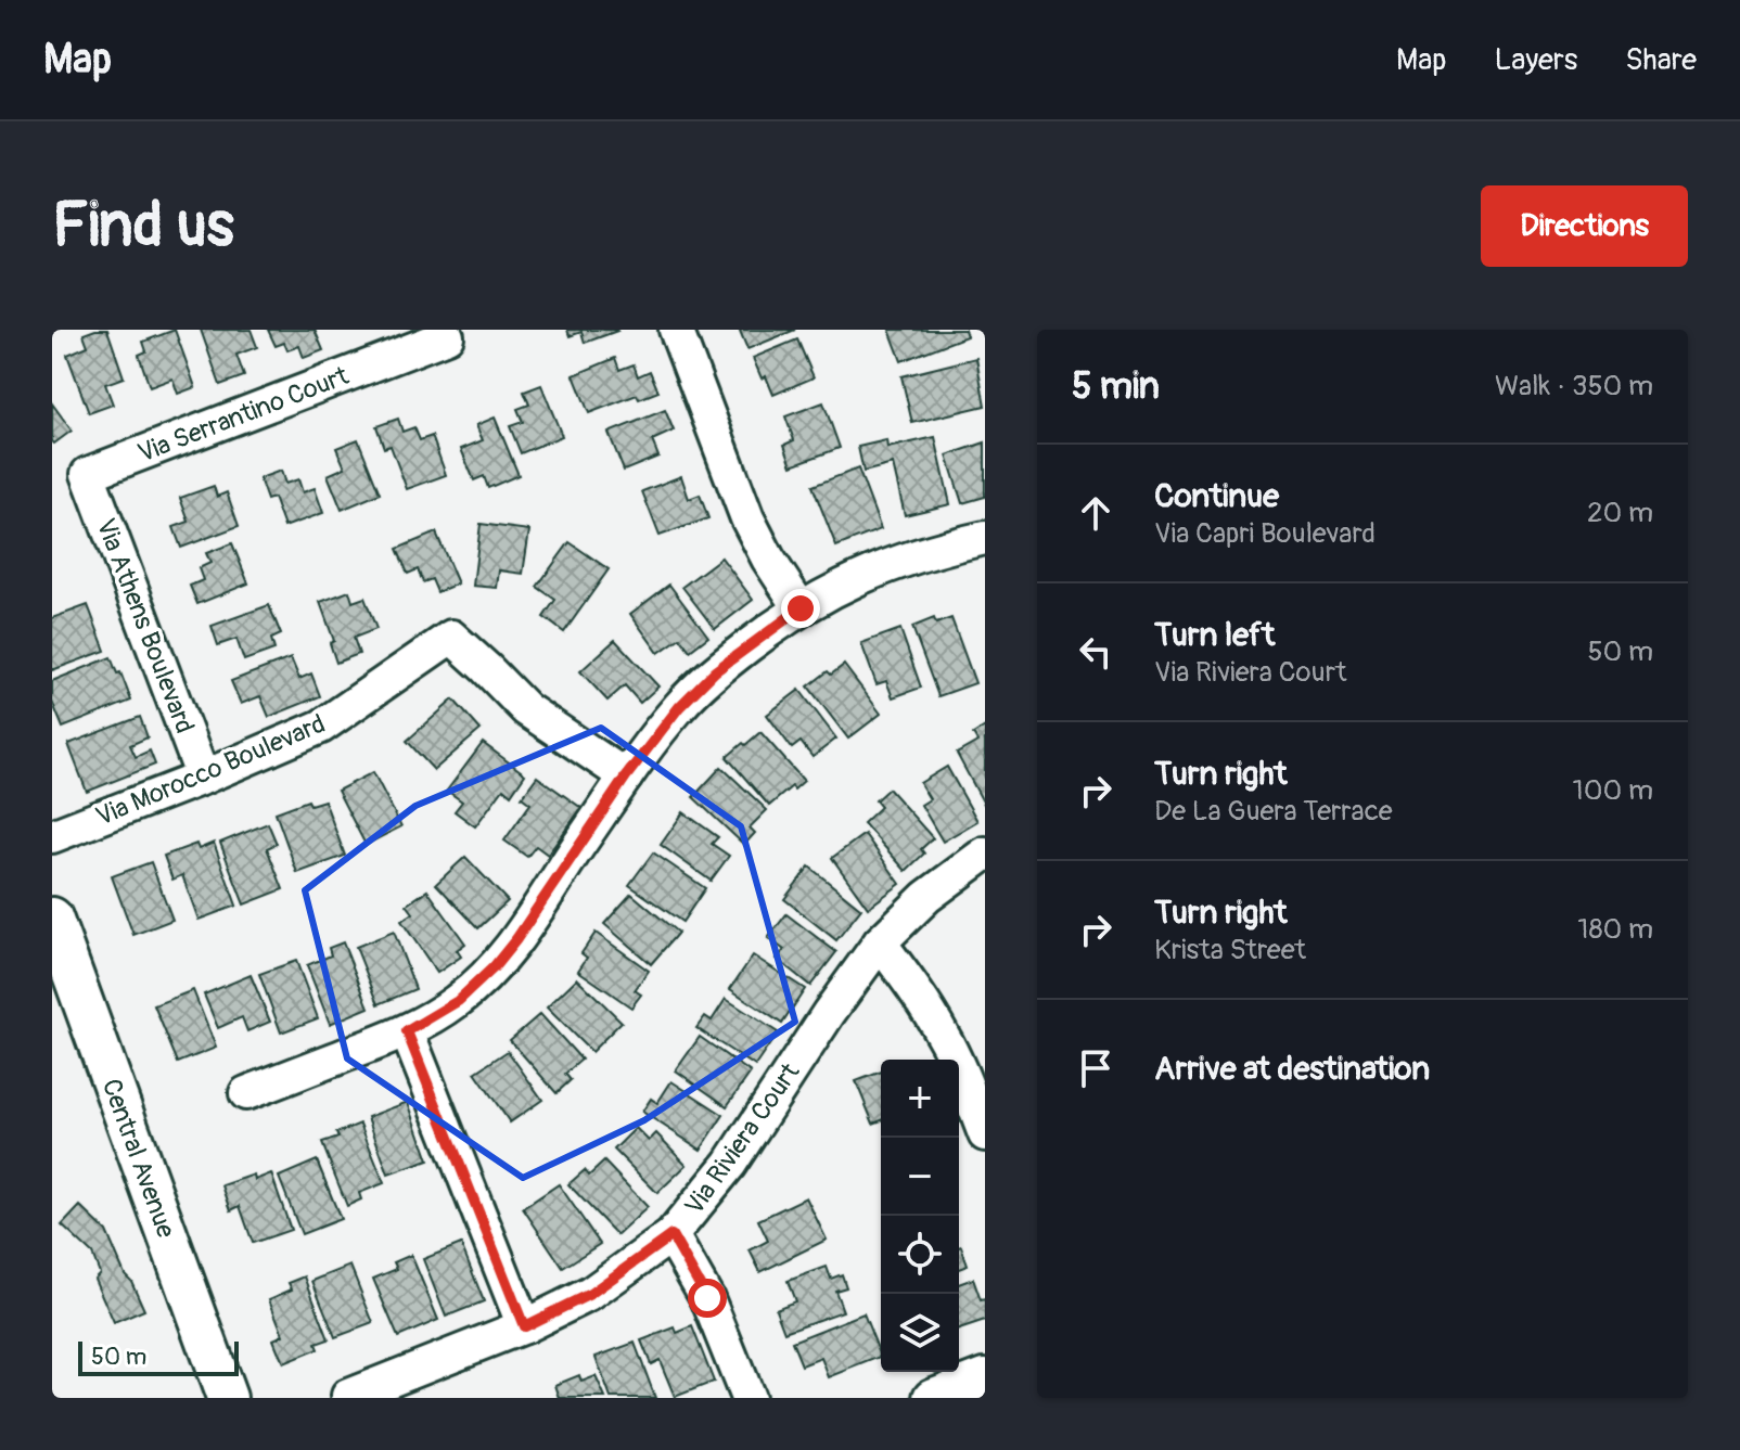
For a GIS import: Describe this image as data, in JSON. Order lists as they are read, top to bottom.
{
  "streets": {
    "main road": ["Central Avenue"],
    "street": [
      "Via Serrantino Court",
      "Via Athens Boulevard",
      "Via Morocco Boulevard",
      "Via Riviera Court"
    ]
  },
  "crossings": [
    ["Via Serrantino Court", "Via Athens Boulevard"],
    ["Via Athens Boulevard", "Via Morocco Boulevard"]
  ],
  "scale_bar": "50 m",
  "page": {
    "header": "Map",
    "nav": ["Map", "Layers", "Share"],
    "buttons": "Directions",
    "title": "Find us",
    "heading": ["5 min", "Walk · 350 m"],
    "list": [
      ["Continue", "Via Capri Boulevard", "20 m"],
      ["Turn left", "Via Riviera Court", "50 m"],
      ["Turn right", "De La Guera Terrace", "100 m"],
      ["Turn right", "Krista Street", "180 m"],
      "Arrive at destination"
    ],
    "map_buttons": ["+", "−"],
    "scale": "50 m"
  }
}
